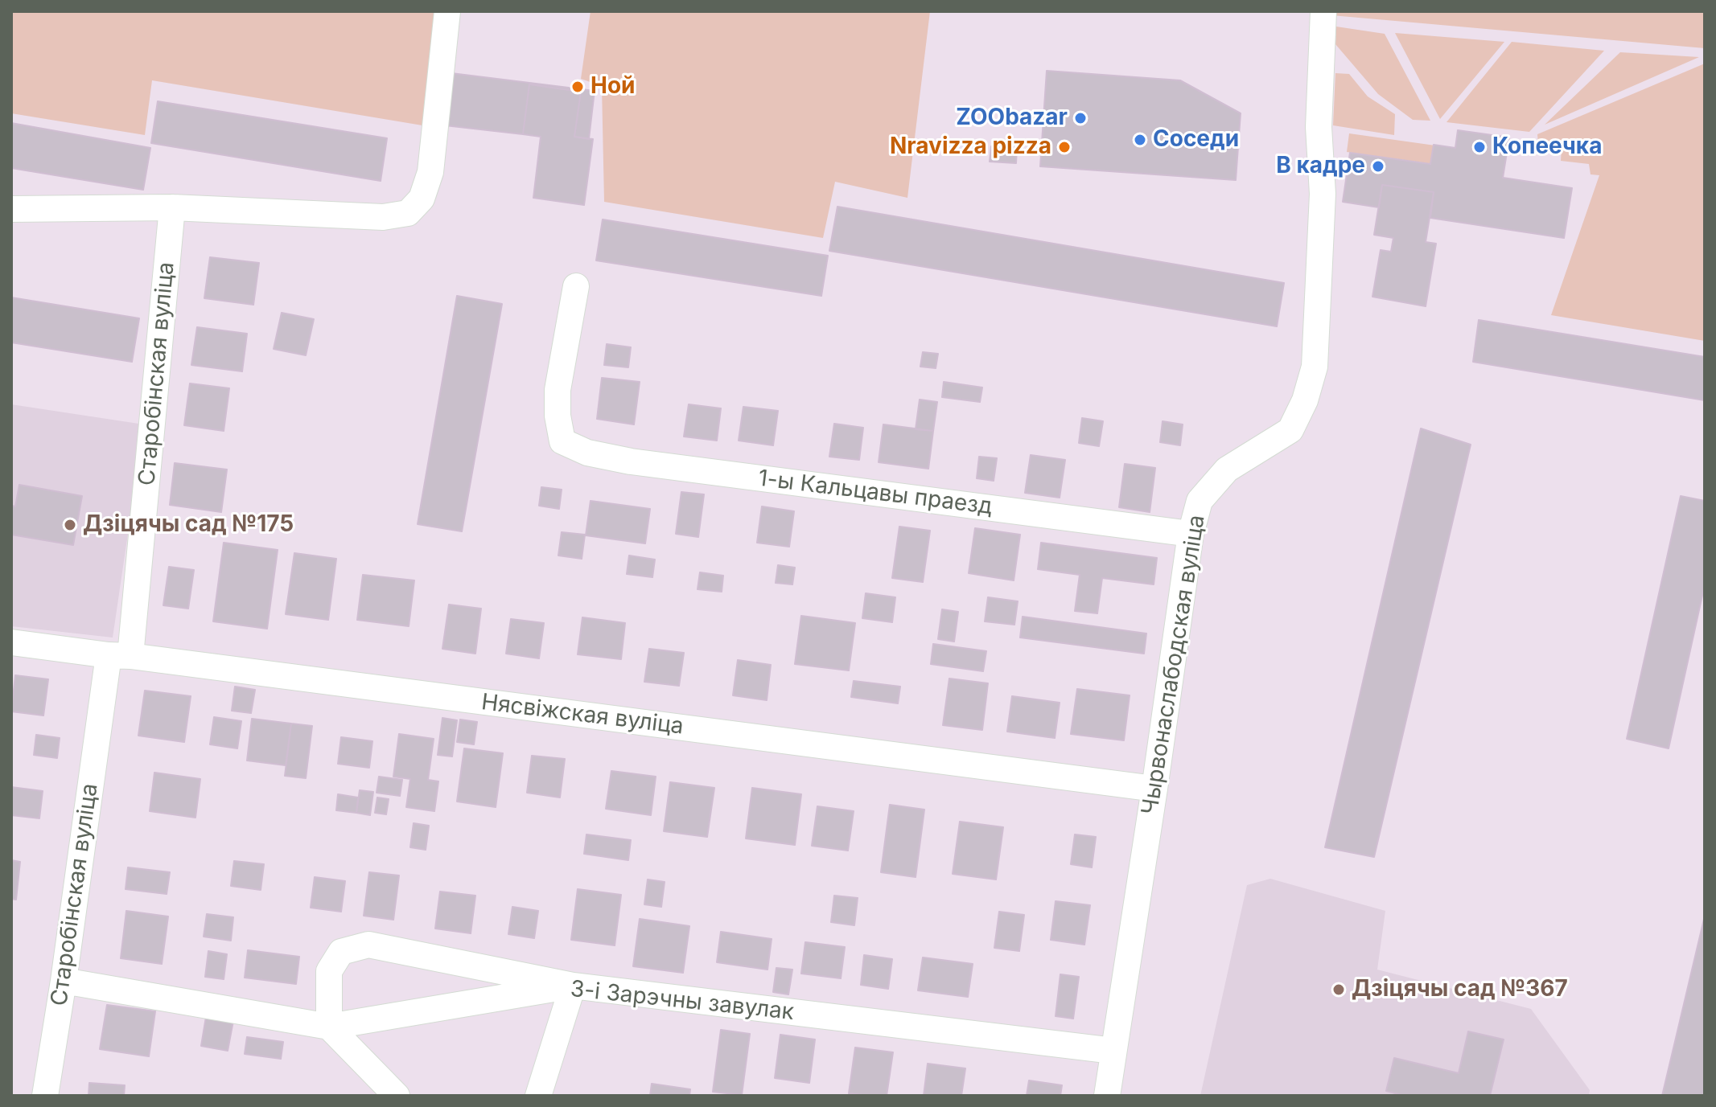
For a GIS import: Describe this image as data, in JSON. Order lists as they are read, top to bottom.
{
  "streets": {
    "street": [
      "Старобінская вуліца",
      "1-ы Кальцавы праезд",
      "Чырвонаслабодская вуліца",
      "Нясвіжская вуліца",
      "3-і Зарэчны завулак"
    ]
  },
  "crossings": [
    ["Старобінская вуліца", "Нясвіжская вуліца"],
    ["Старобінская вуліца", "3-і Зарэчны завулак"],
    ["1-ы Кальцавы праезд", "Чырвонаслабодская вуліца"],
    ["Чырвонаслабодская вуліца", "Нясвіжская вуліца"],
    ["Чырвонаслабодская вуліца", "3-і Зарэчны завулак"]
  ],
  "places": [
    "Ной",
    "ZOObazar",
    "Соседи",
    "Nravizza pizza",
    "Копеечка",
    "В кадре",
    "Дзіцячы сад №175",
    "Дзіцячы сад №367"
  ]
}
